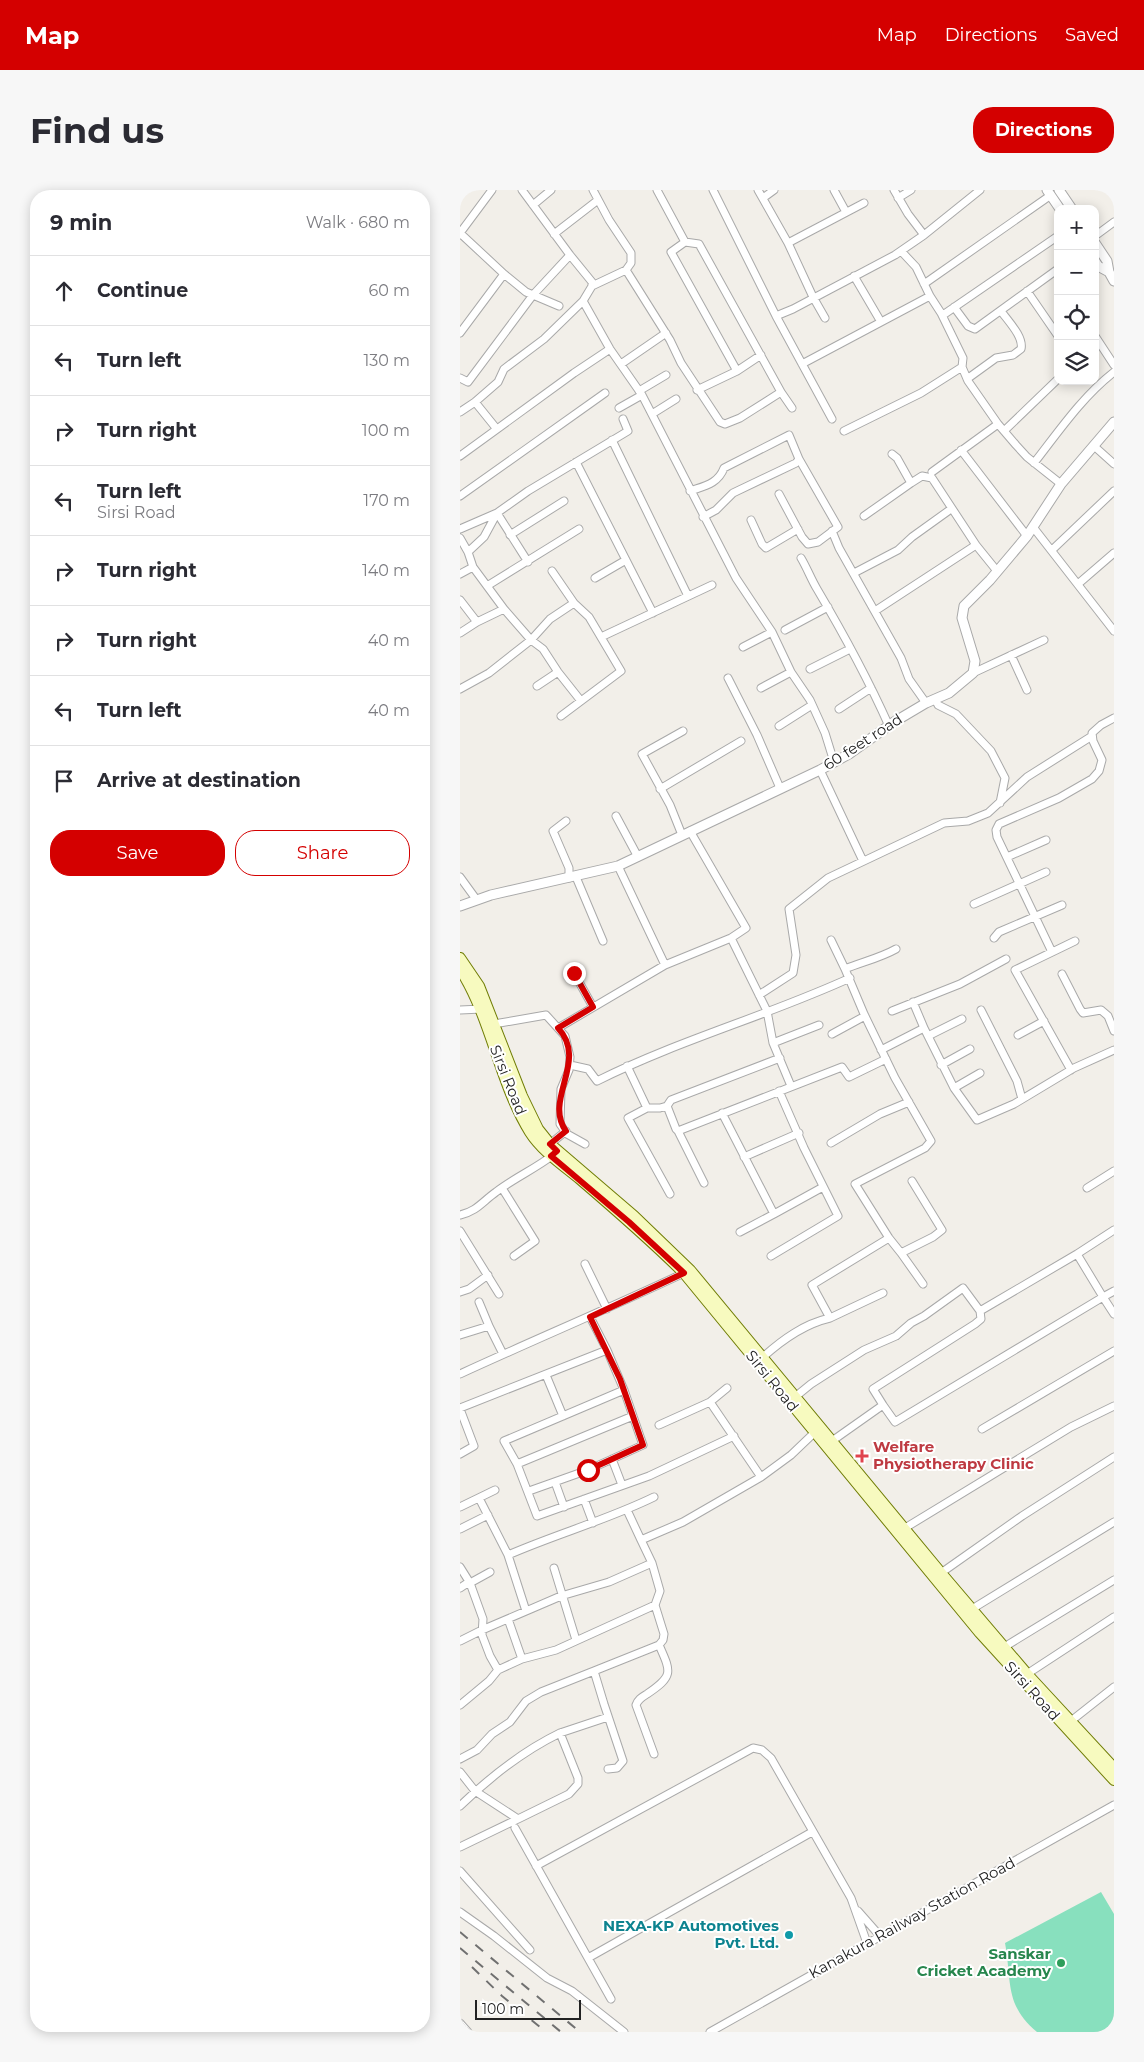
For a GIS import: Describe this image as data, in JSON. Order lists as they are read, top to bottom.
{
  "streets": {
    "main road": ["Sirsi Road"],
    "street": ["60 feet road", "Kanakura Railway Station Road"]
  },
  "places": {
    "health": ["Welfare Physiotherapy Clinic"],
    "other": ["NEXA-KP Automotives Pvt. Ltd.", "Sanskar Cricket Academy"]
  },
  "scale_bar": "100 m",
  "page": {
    "header": "Map",
    "nav": ["Map", "Directions", "Saved"],
    "buttons": [
      "Directions",
      ["Save", "Share"]
    ],
    "title": "Find us",
    "heading": ["9 min", "Walk · 680 m"],
    "map_buttons": ["+", "−"],
    "list": [
      ["Continue", "60 m"],
      ["Turn left", "130 m"],
      ["Turn right", "100 m"],
      ["Turn left", "Sirsi Road", "170 m"],
      ["Turn right", "140 m"],
      ["Turn right", "40 m"],
      ["Turn left", "40 m"],
      "Arrive at destination"
    ],
    "scale": "100 m"
  }
}
